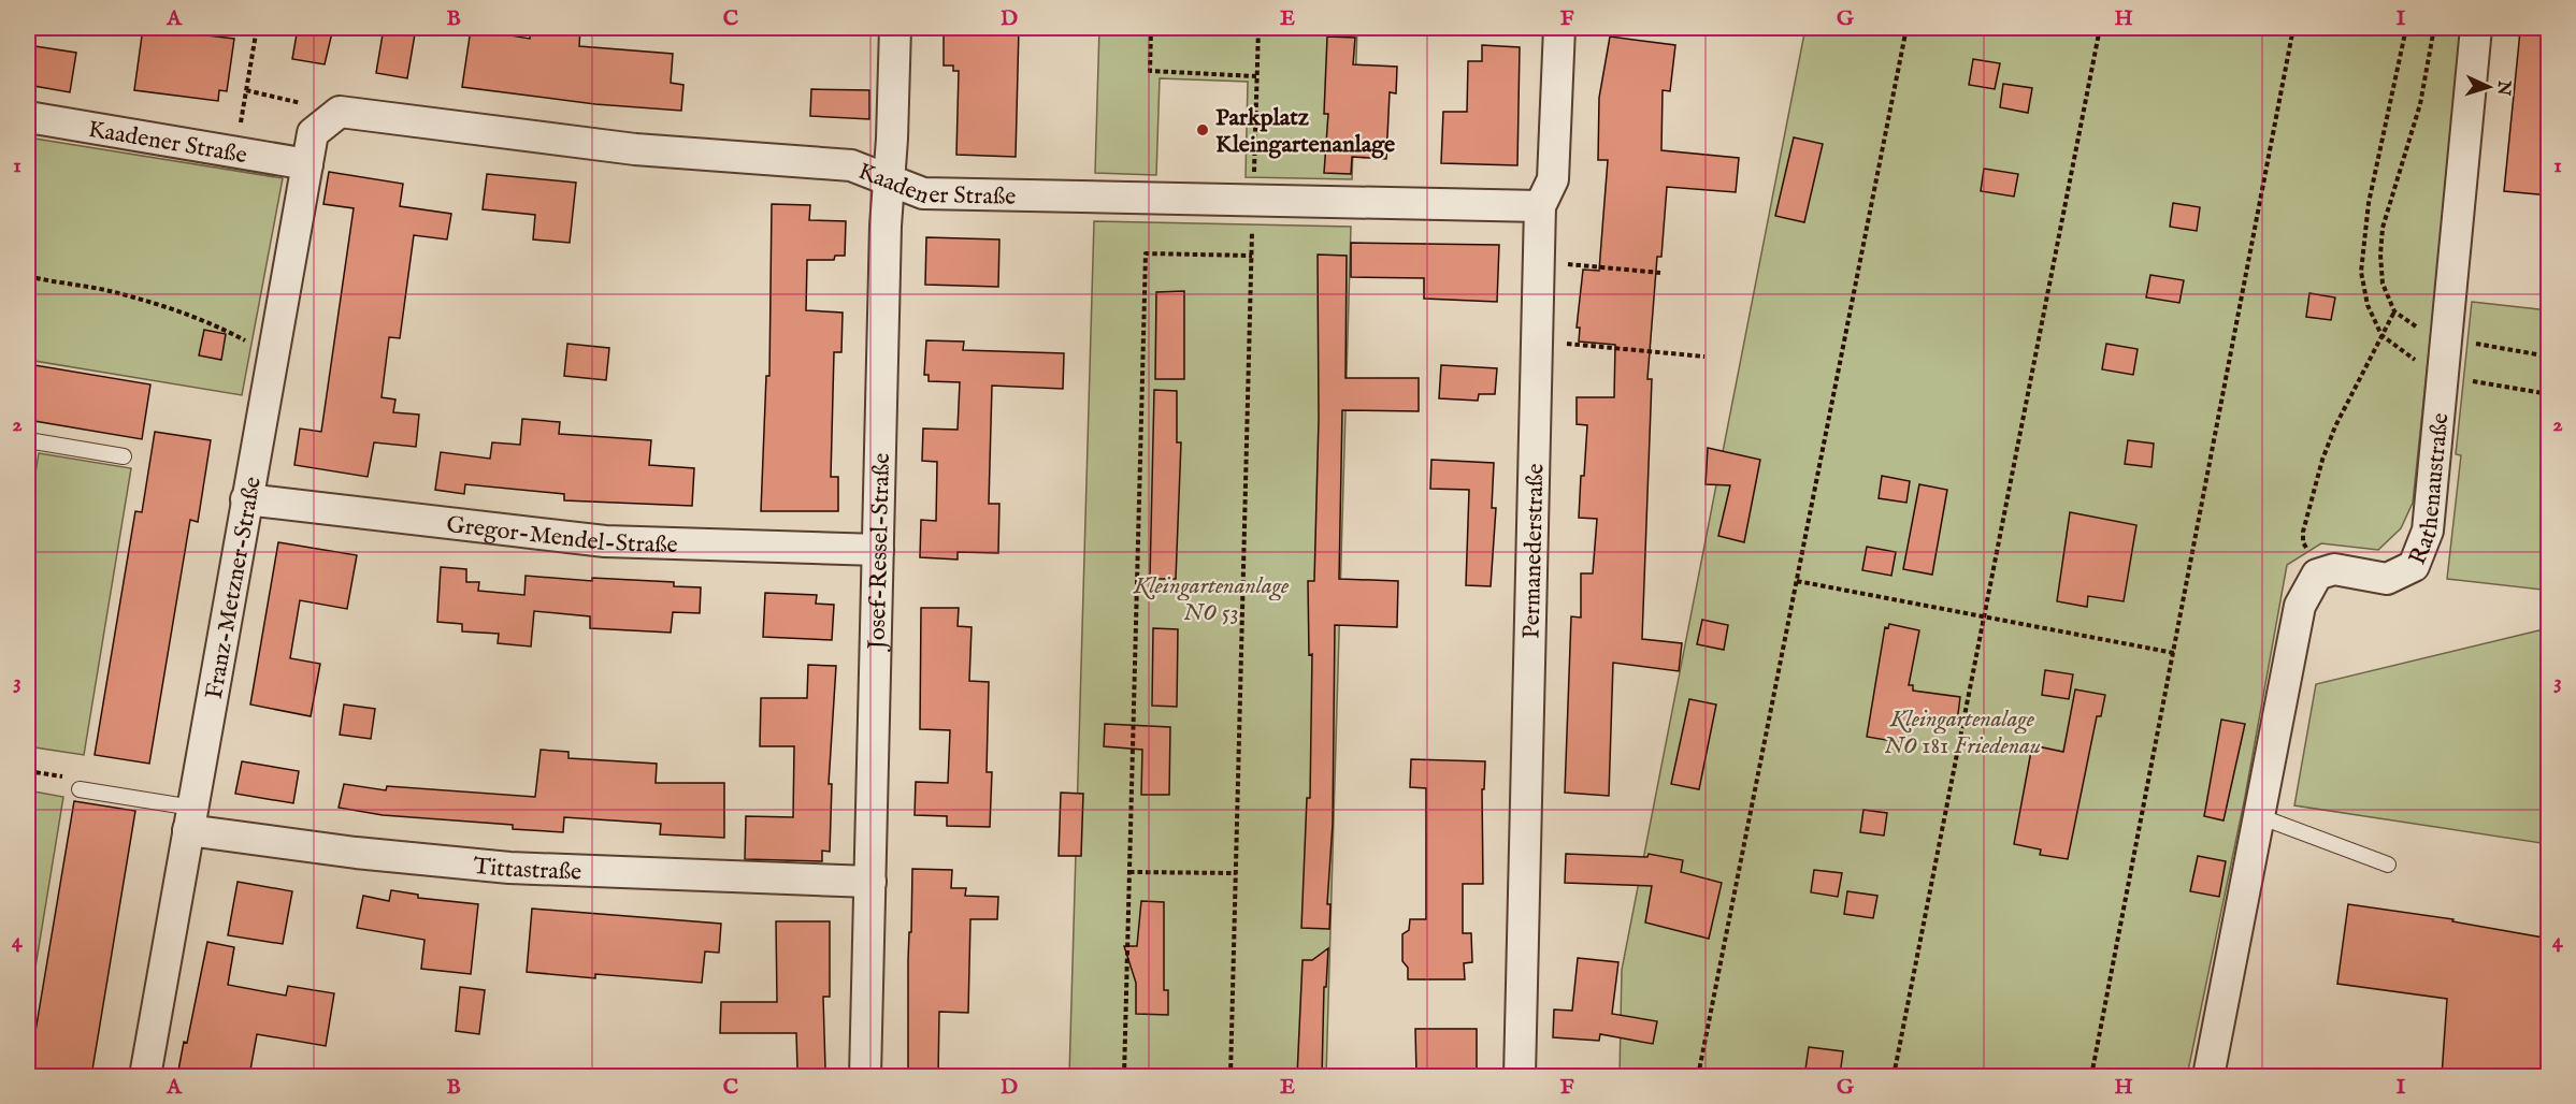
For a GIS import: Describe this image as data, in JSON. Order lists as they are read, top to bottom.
{
  "streets": {
    "street": [
      "Kaadener Straße",
      "Rathenaustraße",
      "Gregor-Mendel-Straße",
      "Permanederstraße",
      "Josef-Ressel-Straße",
      "Franz-Metzner-Straße",
      "Tittastraße"
    ]
  },
  "crossings": [
    ["Kaadener Straße", "Permanederstraße"],
    ["Kaadener Straße", "Josef-Ressel-Straße"],
    ["Kaadener Straße", "Franz-Metzner-Straße"],
    ["Gregor-Mendel-Straße", "Josef-Ressel-Straße"],
    ["Gregor-Mendel-Straße", "Franz-Metzner-Straße"],
    ["Josef-Ressel-Straße", "Tittastraße"],
    ["Franz-Metzner-Straße", "Tittastraße"]
  ],
  "parks": ["Kleingartenanlage NO 53", "Kleingartenalage NO 181 Friedenau"],
  "places": ["Parkplatz Kleingartenanlage"],
  "north": "right",
  "grid": {
    "columns": [
      "A",
      "B",
      "C",
      "D",
      "E",
      "F",
      "G",
      "H",
      "I"
    ],
    "rows": [
      "1",
      "2",
      "3",
      "4"
    ]
  }
}
